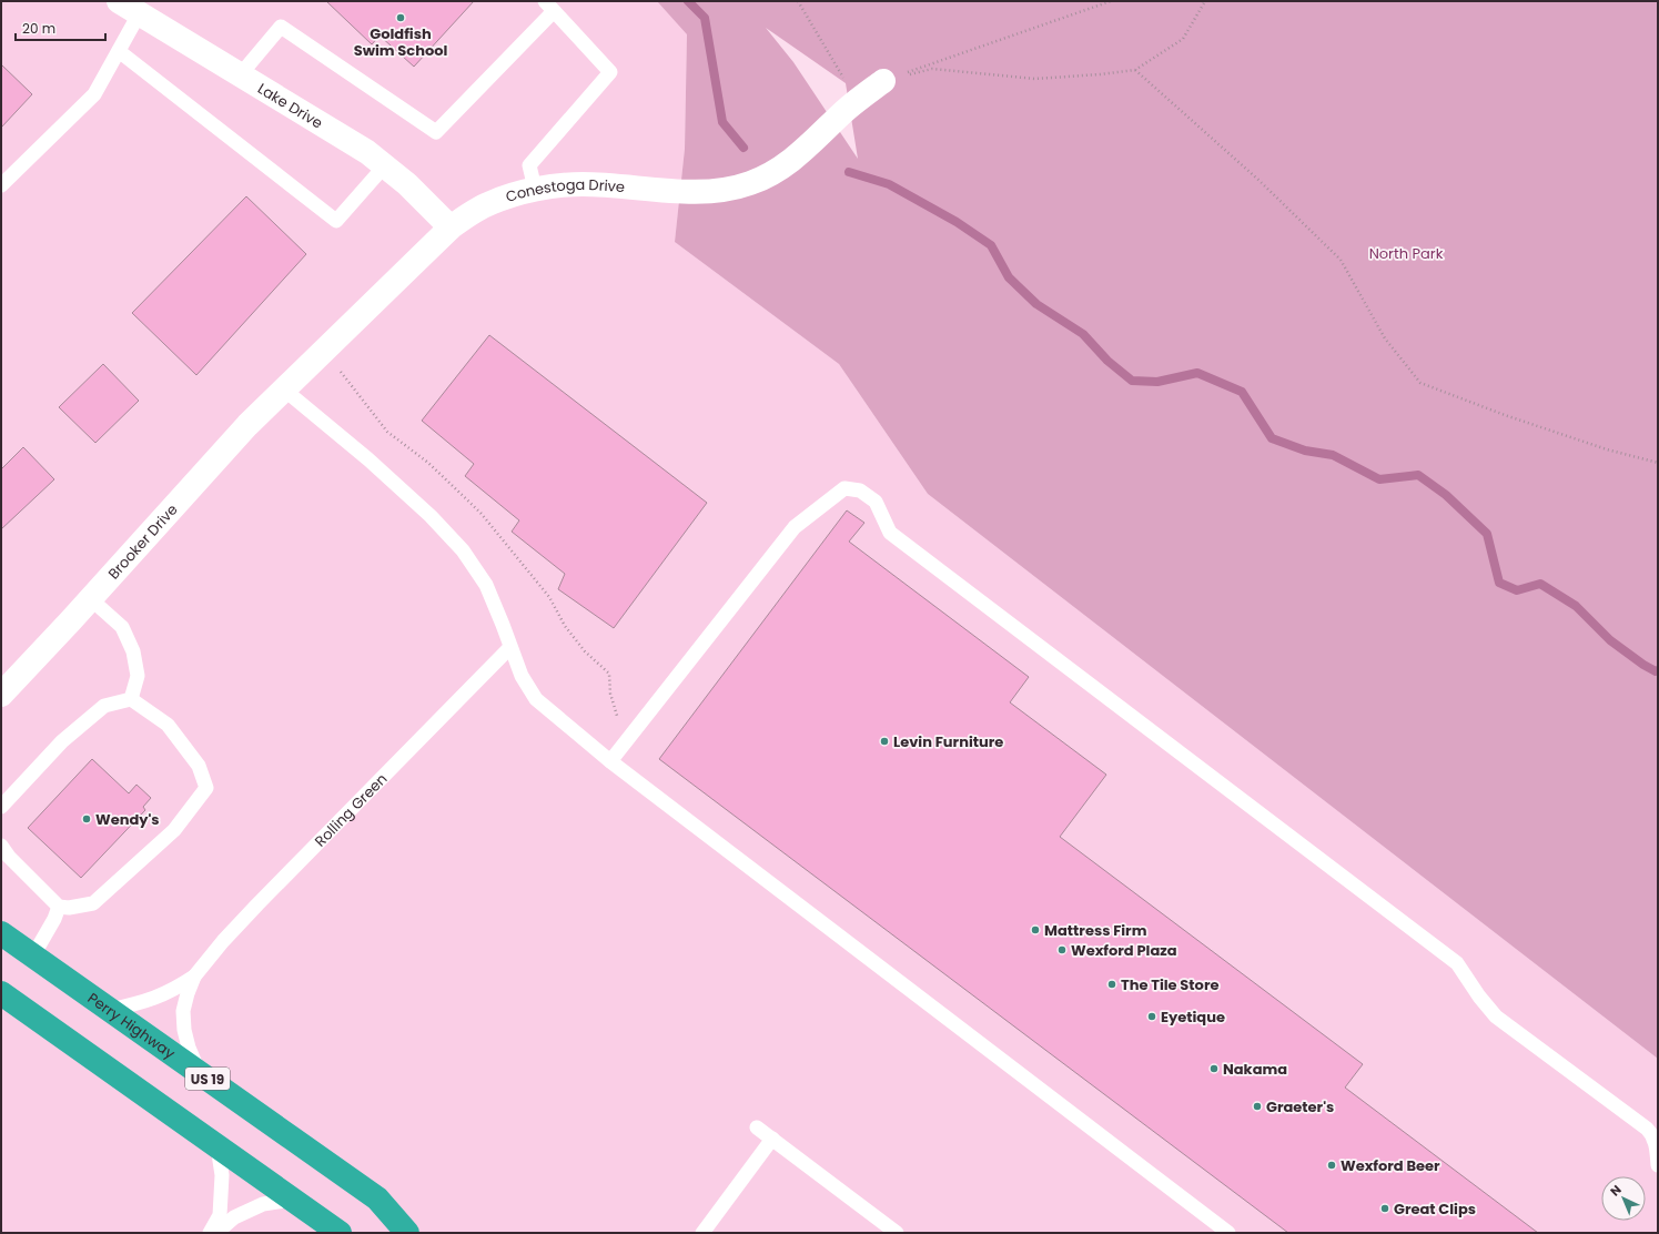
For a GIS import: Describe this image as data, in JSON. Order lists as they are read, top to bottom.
{
  "streets": {
    "highway": ["Perry Highway", "US 19"],
    "street": ["Lake Drive", "Conestoga Drive", "Brooker Drive"],
    "lane": ["Rolling Green"]
  },
  "crossings": [
    ["Lake Drive", "Conestoga Drive"],
    ["Conestoga Drive", "Brooker Drive"],
    ["Rolling Green", "Perry Highway"]
  ],
  "parks": ["North Park"],
  "places": [
    "Goldfish Swim School",
    "Levin Furniture",
    "Wendy's",
    "Mattress Firm",
    "Wexford Plaza",
    "The Tile Store",
    "Eyetique",
    "Nakama",
    "Graeter's",
    "Wexford Beer",
    "Great Clips"
  ],
  "scale_bar": "20 m",
  "north": "top left"
}
